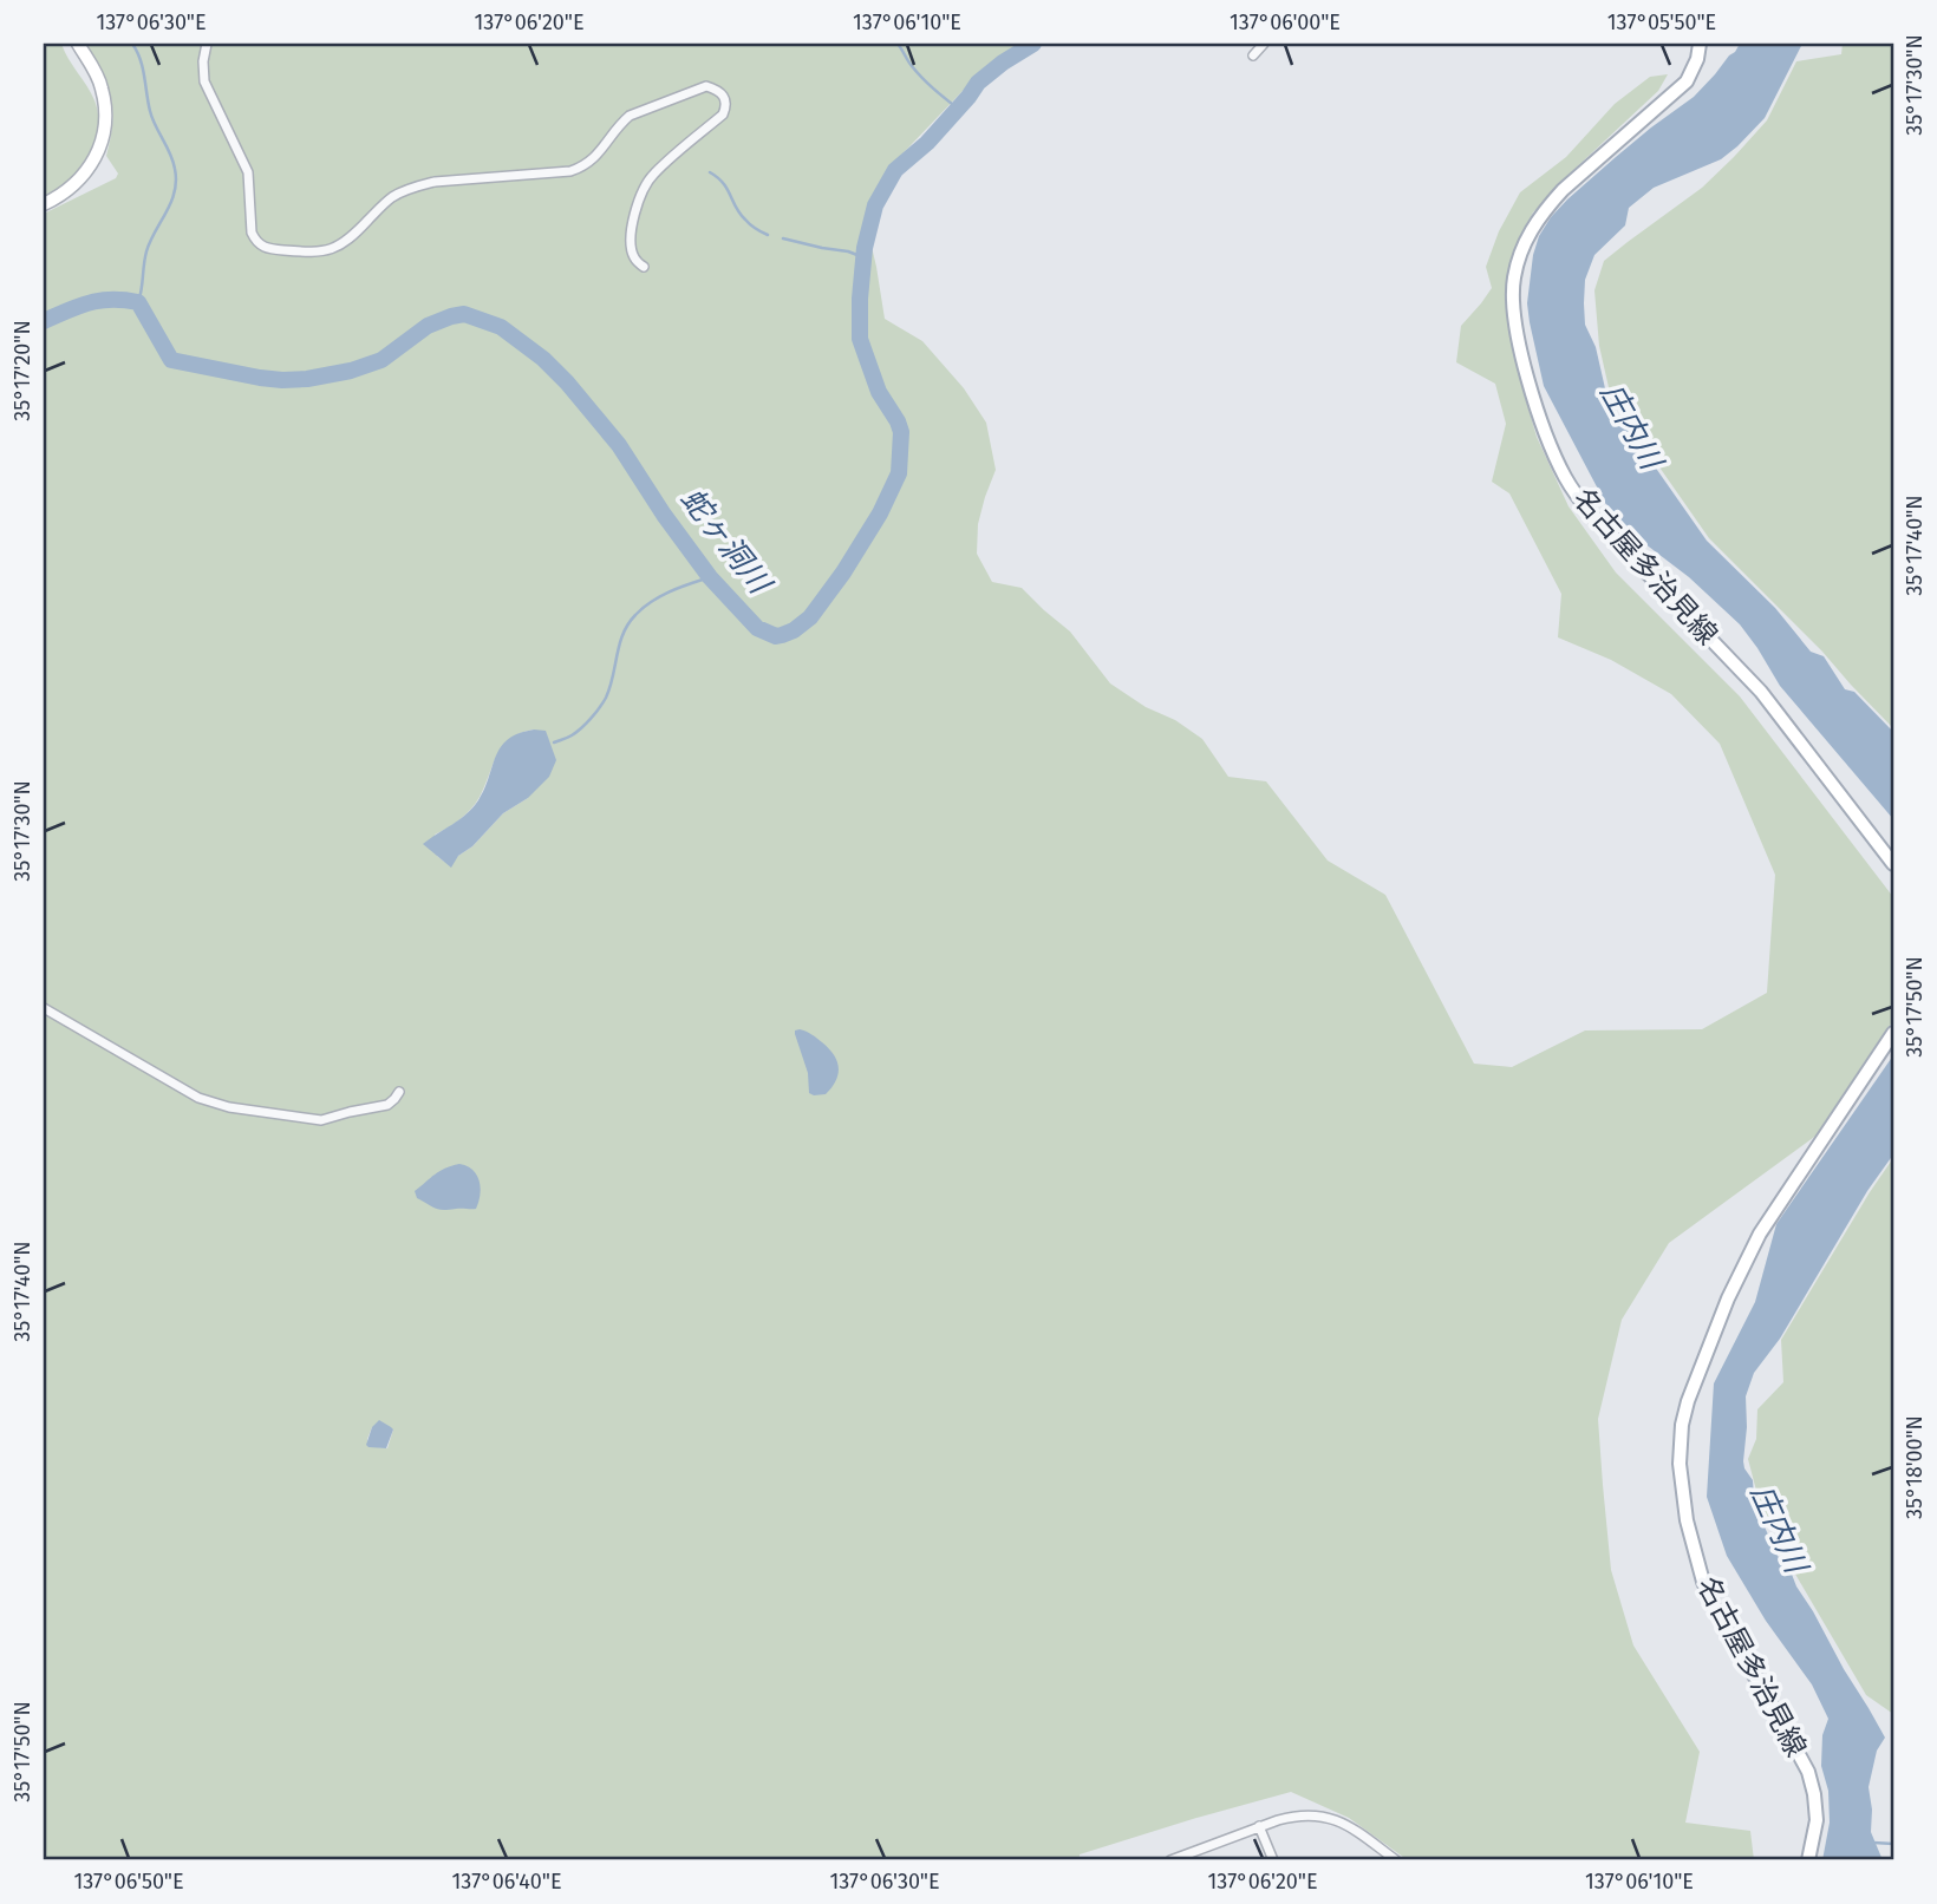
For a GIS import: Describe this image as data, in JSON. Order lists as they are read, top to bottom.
{
  "streets": {
    "main road": ["名古屋多治見線"]
  },
  "water": ["庄内川", "蛇ヶ洞川"],
  "coordinates": [
    "137°06'30\"E",
    "137°06'20\"E",
    "137°06'10\"E",
    "137°06'00\"E",
    "137°05'50\"E",
    "35°17'30\"N",
    "35°17'20\"N",
    "35°17'40\"N",
    "35°17'50\"N",
    "35°18'00\"N",
    "137°06'50\"E",
    "137°06'40\"E"
  ]
}
